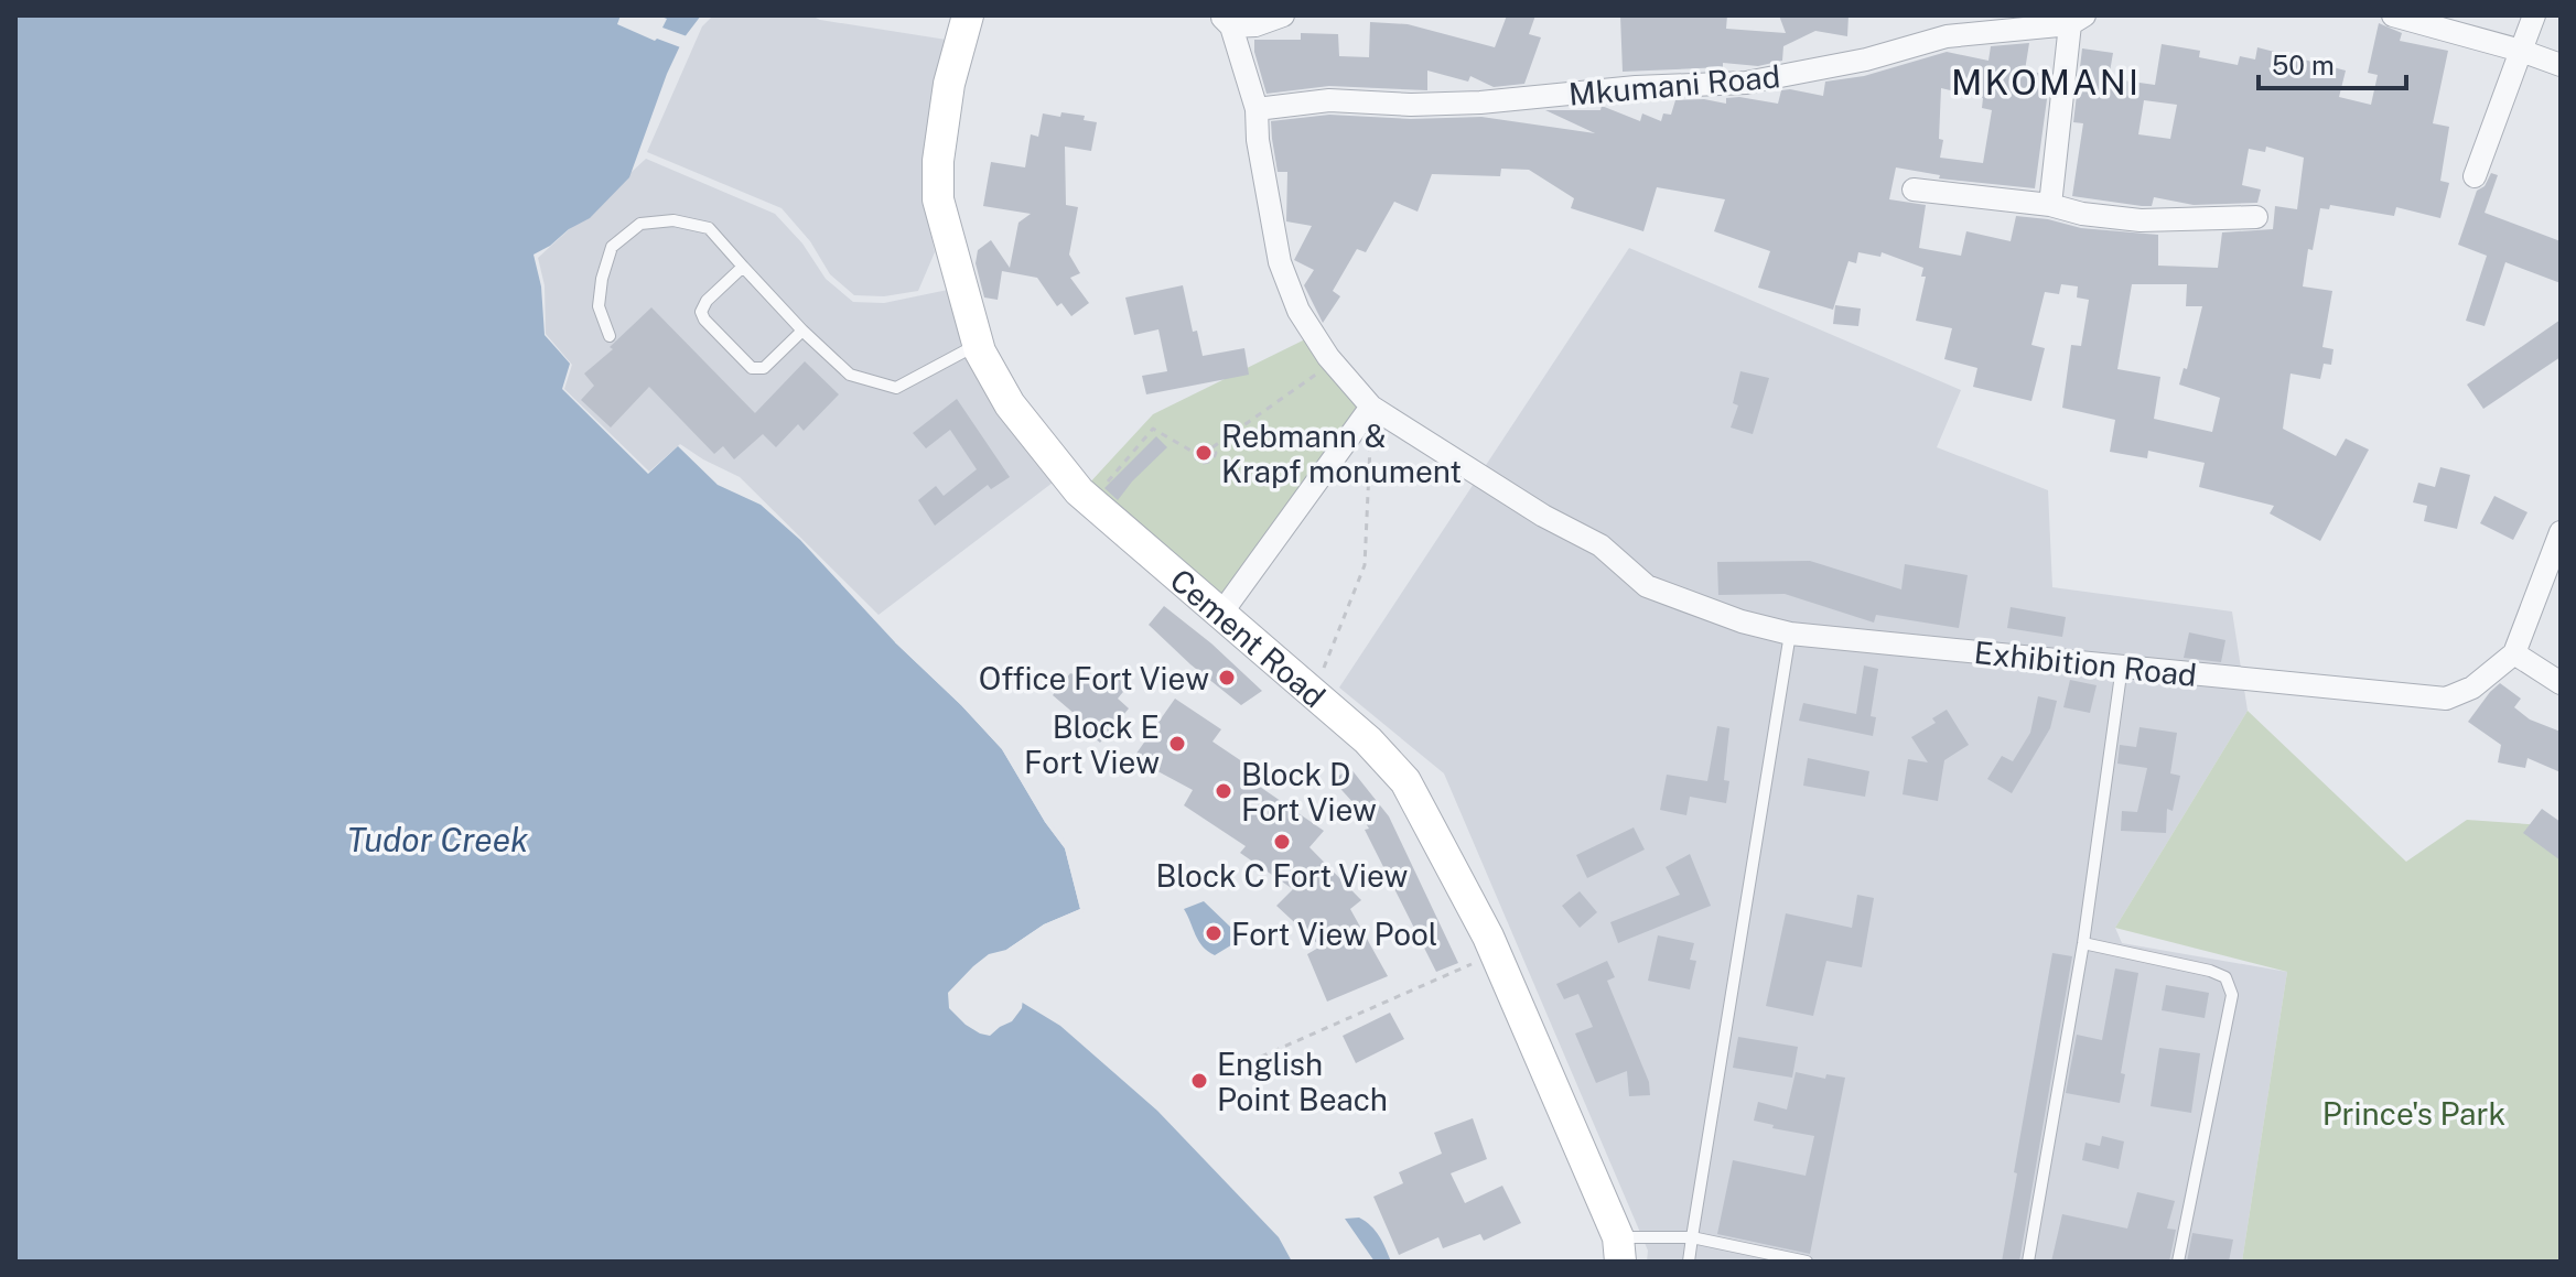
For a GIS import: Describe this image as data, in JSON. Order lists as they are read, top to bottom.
{
  "streets": {
    "main road": ["Cement Road"],
    "street": ["Mkumani Road", "Exhibition Road"]
  },
  "crossings": [
    ["Mkumani Road", "Exhibition Road"]
  ],
  "districts": ["MKOMANI"],
  "water": ["Tudor Creek"],
  "parks": ["Prince's Park"],
  "places": [
    "Rebmann & Krapf monument",
    "Office Fort View",
    "Block E Fort View",
    "Block D Fort View",
    "Block C Fort View",
    "Fort View Pool",
    "English Point Beach"
  ],
  "scale_bar": "50 m"
}
